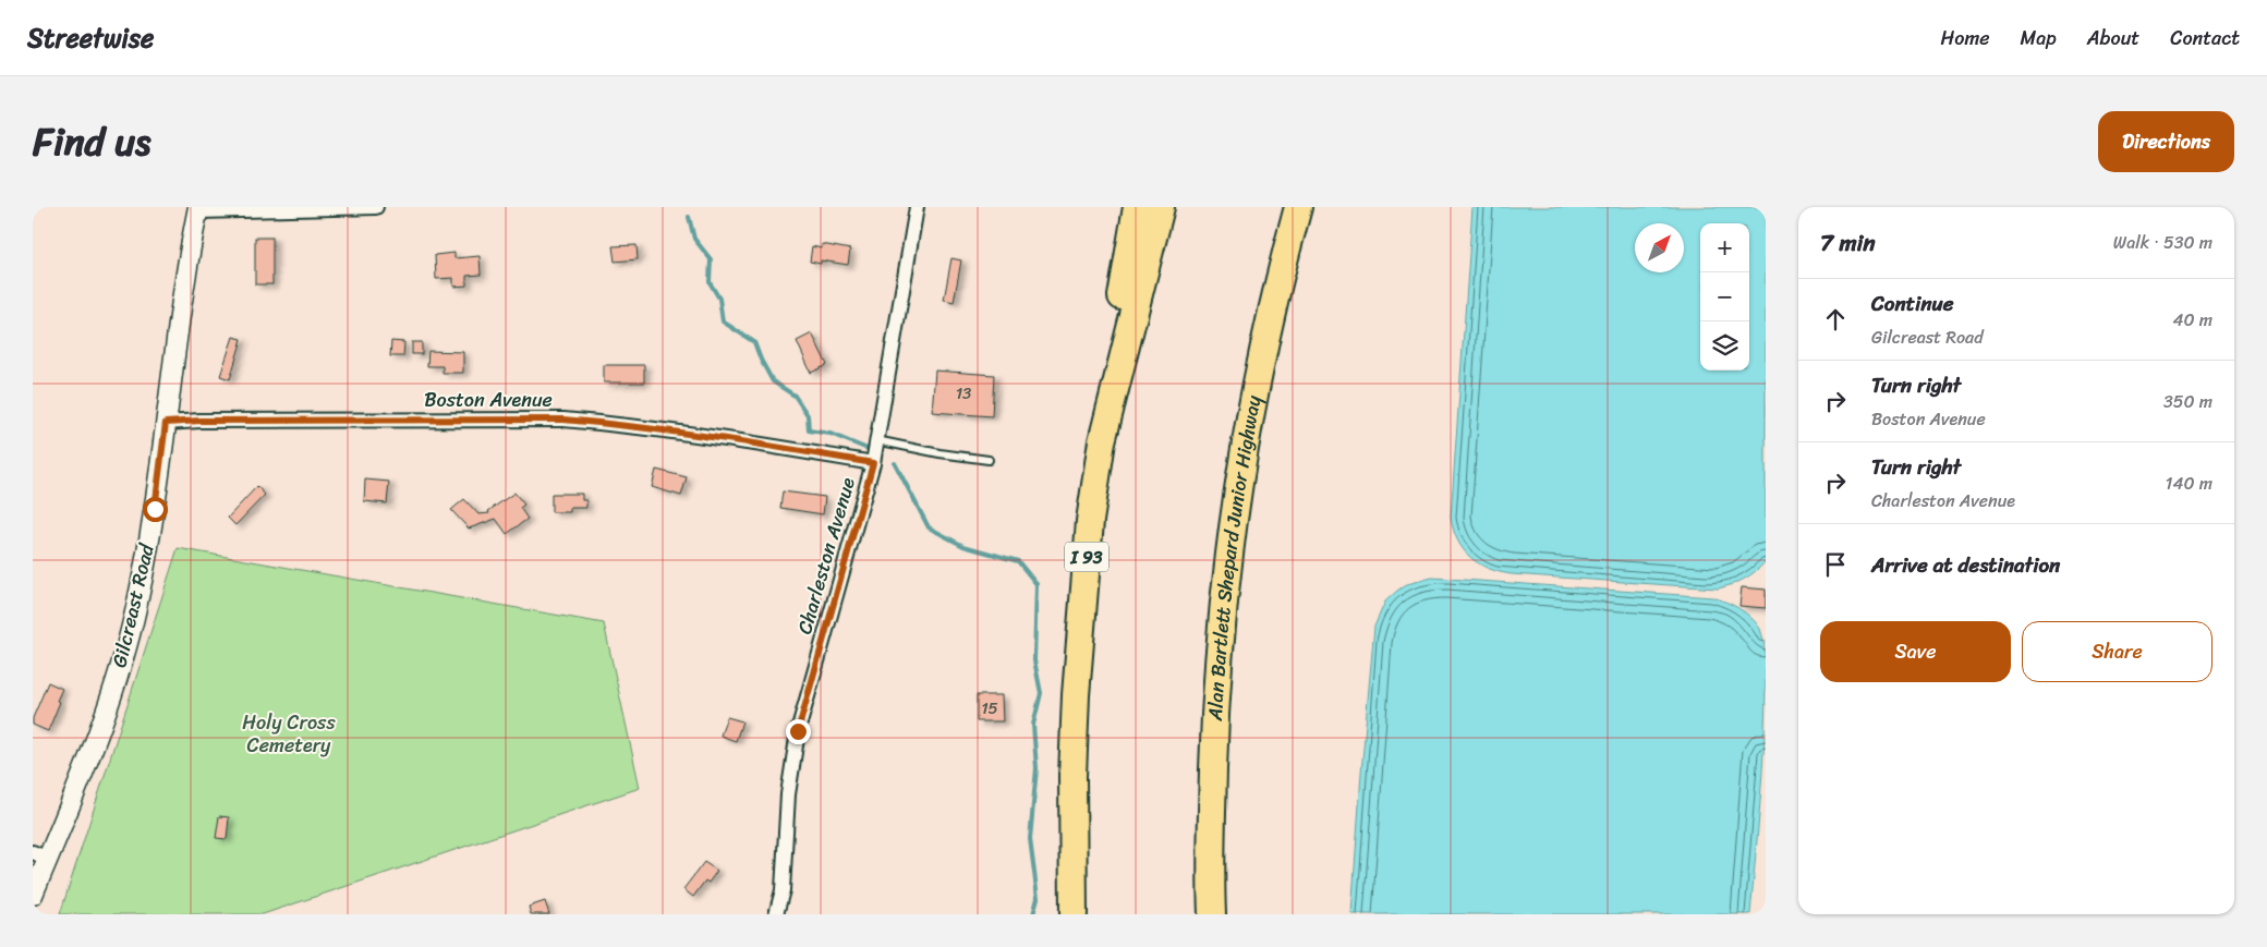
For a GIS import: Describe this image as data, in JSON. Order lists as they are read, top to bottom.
{
  "streets": {
    "highway": ["I 93", "Alan Bartlett Shepard Junior Highway"],
    "street": ["Boston Avenue", "Charleston Avenue", "Gilcreast Road"]
  },
  "crossings": [
    ["Boston Avenue", "Charleston Avenue"],
    ["Boston Avenue", "Gilcreast Road"]
  ],
  "parks": ["Holy Cross Cemetery"],
  "house_numbers": ["13", "15"],
  "north": "top right",
  "page": {
    "header": "Streetwise",
    "nav": [
      "Home",
      "Map",
      "About",
      "Contact"
    ],
    "title": "Find us",
    "buttons": [
      "Directions",
      ["Save", "Share"]
    ],
    "heading": ["7 min", "Walk · 530 m"],
    "map_buttons": ["+", "−"],
    "list": [
      ["Continue", "Gilcreast Road", "40 m"],
      ["Turn right", "Boston Avenue", "350 m"],
      ["Turn right", "Charleston Avenue", "140 m"],
      "Arrive at destination"
    ]
  }
}
